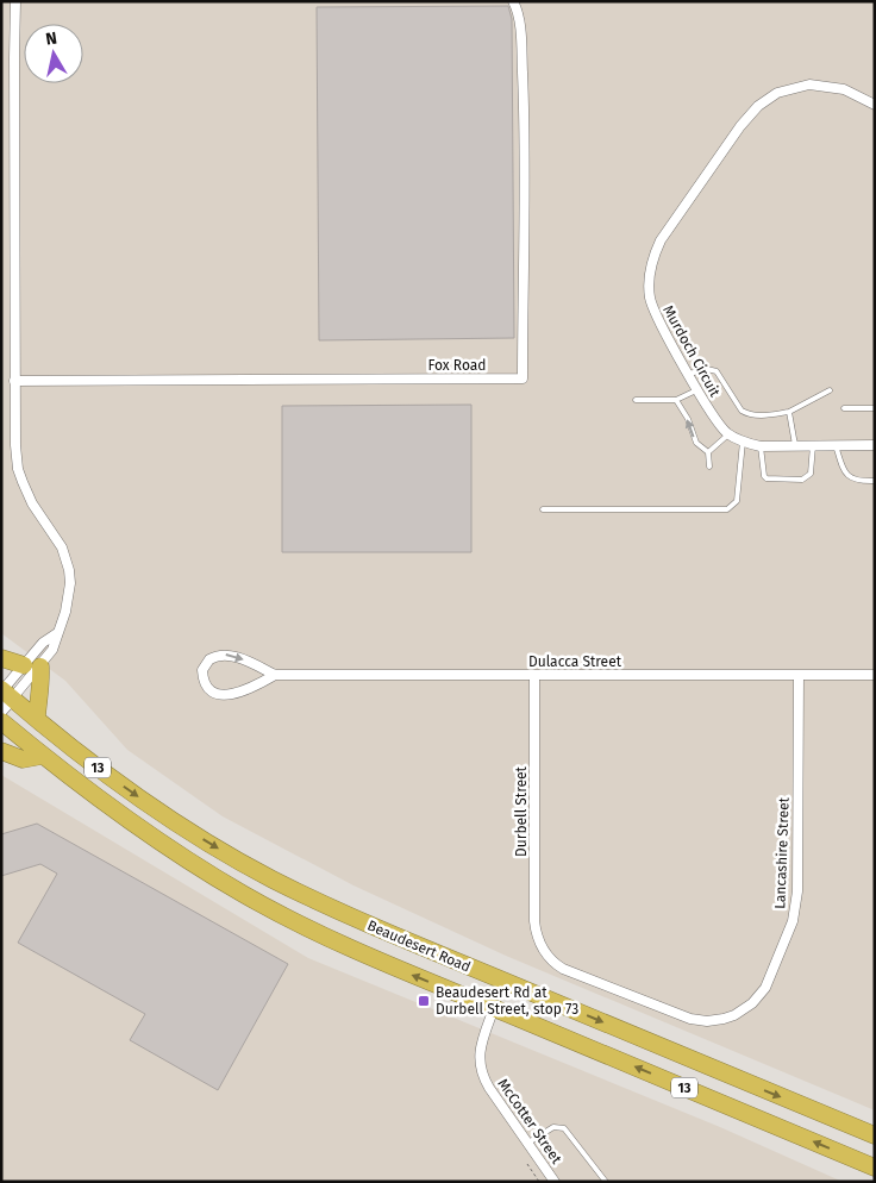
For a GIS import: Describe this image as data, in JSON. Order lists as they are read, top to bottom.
{
  "streets": {
    "highway": ["13", "Beaudesert Road"],
    "street": [
      "Murdoch Circuit",
      "Fox Road",
      "Dulacca Street",
      "Durbell Street",
      "Lancashire Street",
      "McCotter Street"
    ]
  },
  "crossings": [
    ["Dulacca Street", "Durbell Street"],
    ["Dulacca Street", "Lancashire Street"],
    ["Durbell Street", "Lancashire Street"],
    ["Beaudesert Road", "McCotter Street"]
  ],
  "places": {
    "transit": ["Beaudesert Rd at Durbell Street, stop 73"]
  },
  "north": "top"
}
